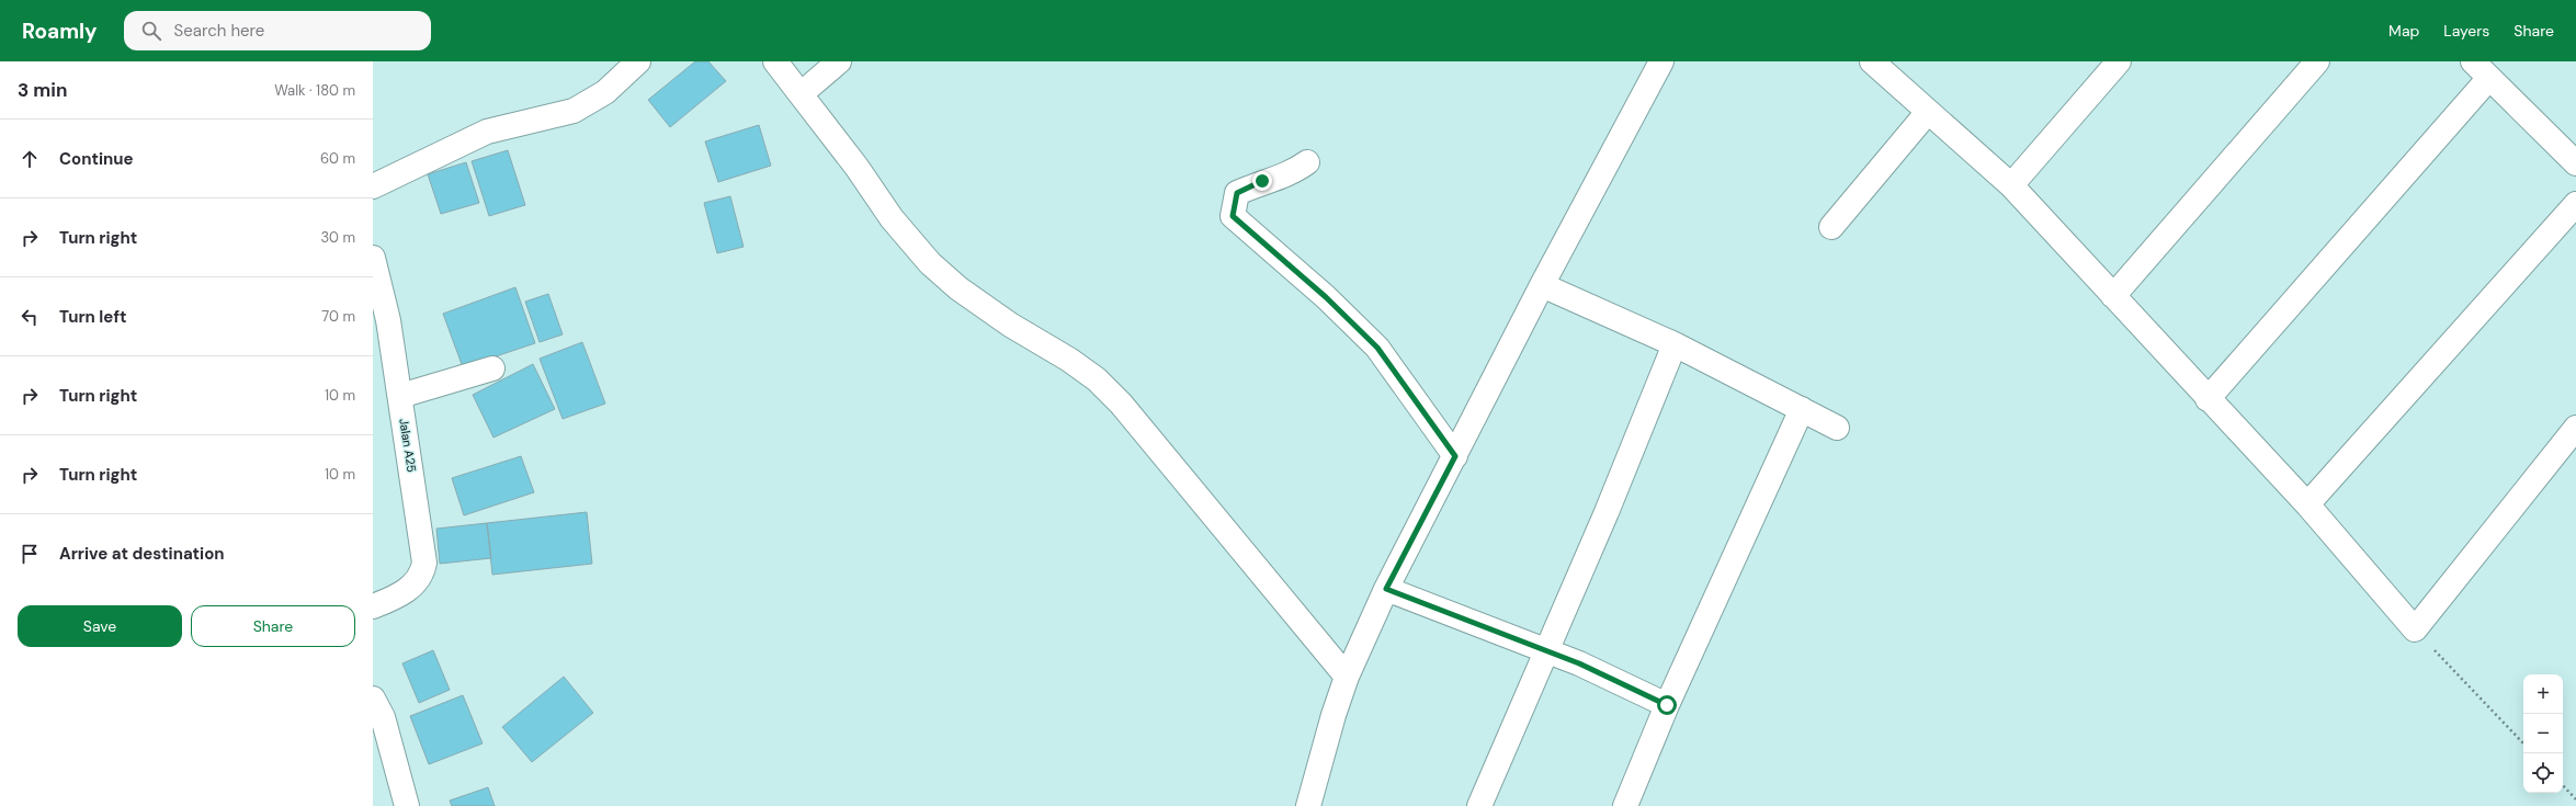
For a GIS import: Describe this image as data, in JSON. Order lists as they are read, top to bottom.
{
  "streets": {
    "main road": ["Jalan A25"]
  },
  "page": {
    "header": "Roamly",
    "search": "Search here",
    "nav": ["Map", "Layers", "Share"],
    "heading": ["3 min", "Walk · 180 m"],
    "list": [
      ["Continue", "60 m"],
      ["Turn right", "30 m"],
      ["Turn left", "70 m"],
      ["Turn right", "10 m"],
      ["Turn right", "10 m"],
      "Arrive at destination"
    ],
    "buttons": ["Save", "Share"],
    "map_buttons": ["+", "−"]
  }
}
